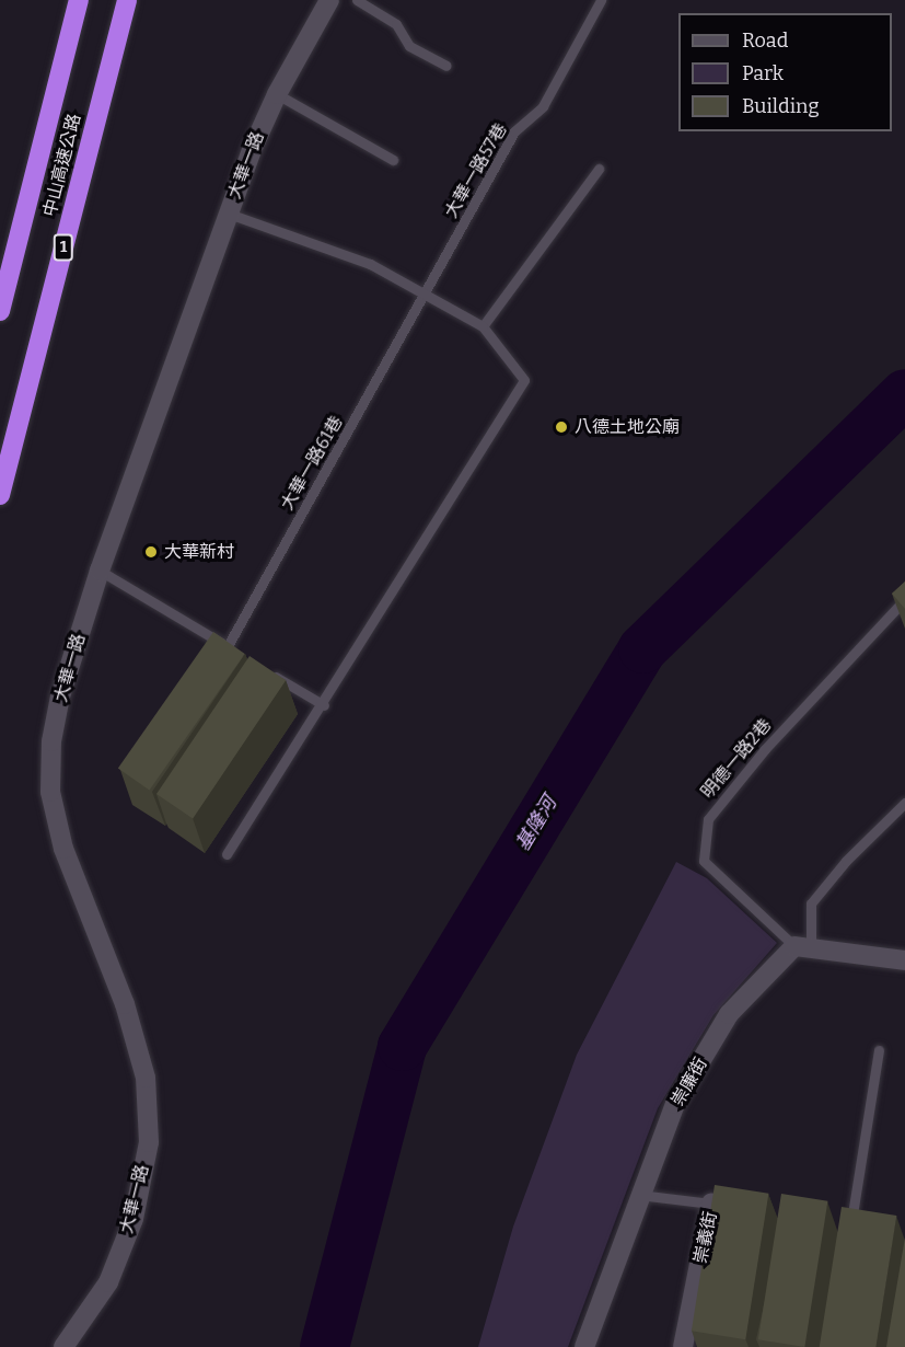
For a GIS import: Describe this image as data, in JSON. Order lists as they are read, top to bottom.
{
  "streets": {
    "highway": ["中山高速公路", "1"],
    "street": ["大華一路", "崇廉街", "崇義街"],
    "lane": ["大華一路57巷", "大華一路61巷", "明德一路2巷"]
  },
  "crossings": [
    ["大華一路57巷", "大華一路61巷"],
    ["明德一路2巷", "崇廉街"]
  ],
  "water": ["基隆河"],
  "places": ["八德土地公廟", "大華新村"],
  "legend": ["Road", "Park", "Building"]
}
